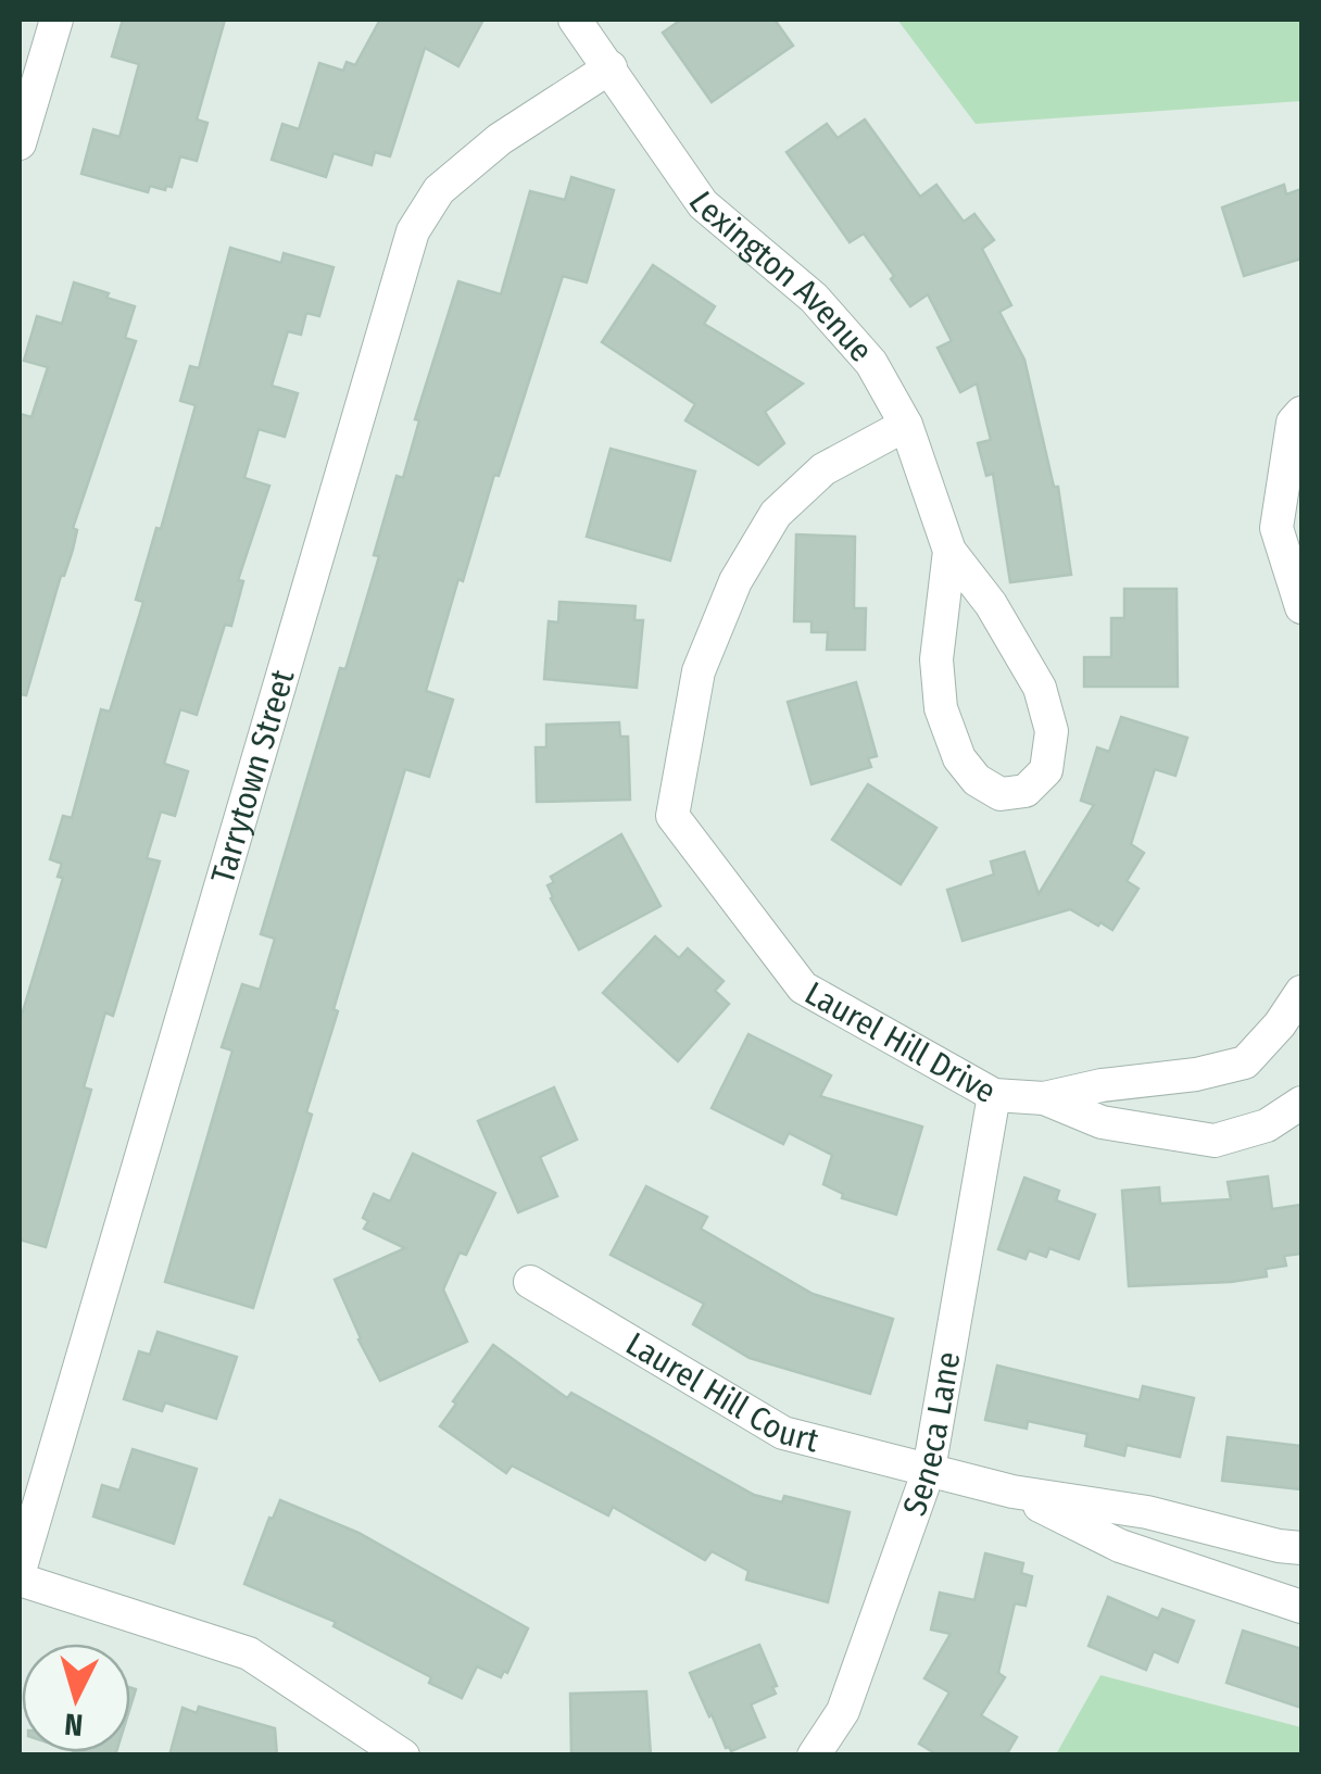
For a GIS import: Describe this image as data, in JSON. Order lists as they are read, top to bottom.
{
  "streets": {
    "street": [
      "Lexington Avenue",
      "Tarrytown Street",
      "Laurel Hill Drive",
      "Laurel Hill Court",
      "Seneca Lane"
    ]
  },
  "crossings": [
    ["Lexington Avenue", "Tarrytown Street"],
    ["Lexington Avenue", "Laurel Hill Drive"],
    ["Laurel Hill Drive", "Seneca Lane"],
    ["Laurel Hill Court", "Seneca Lane"]
  ],
  "north": "bottom"
}
